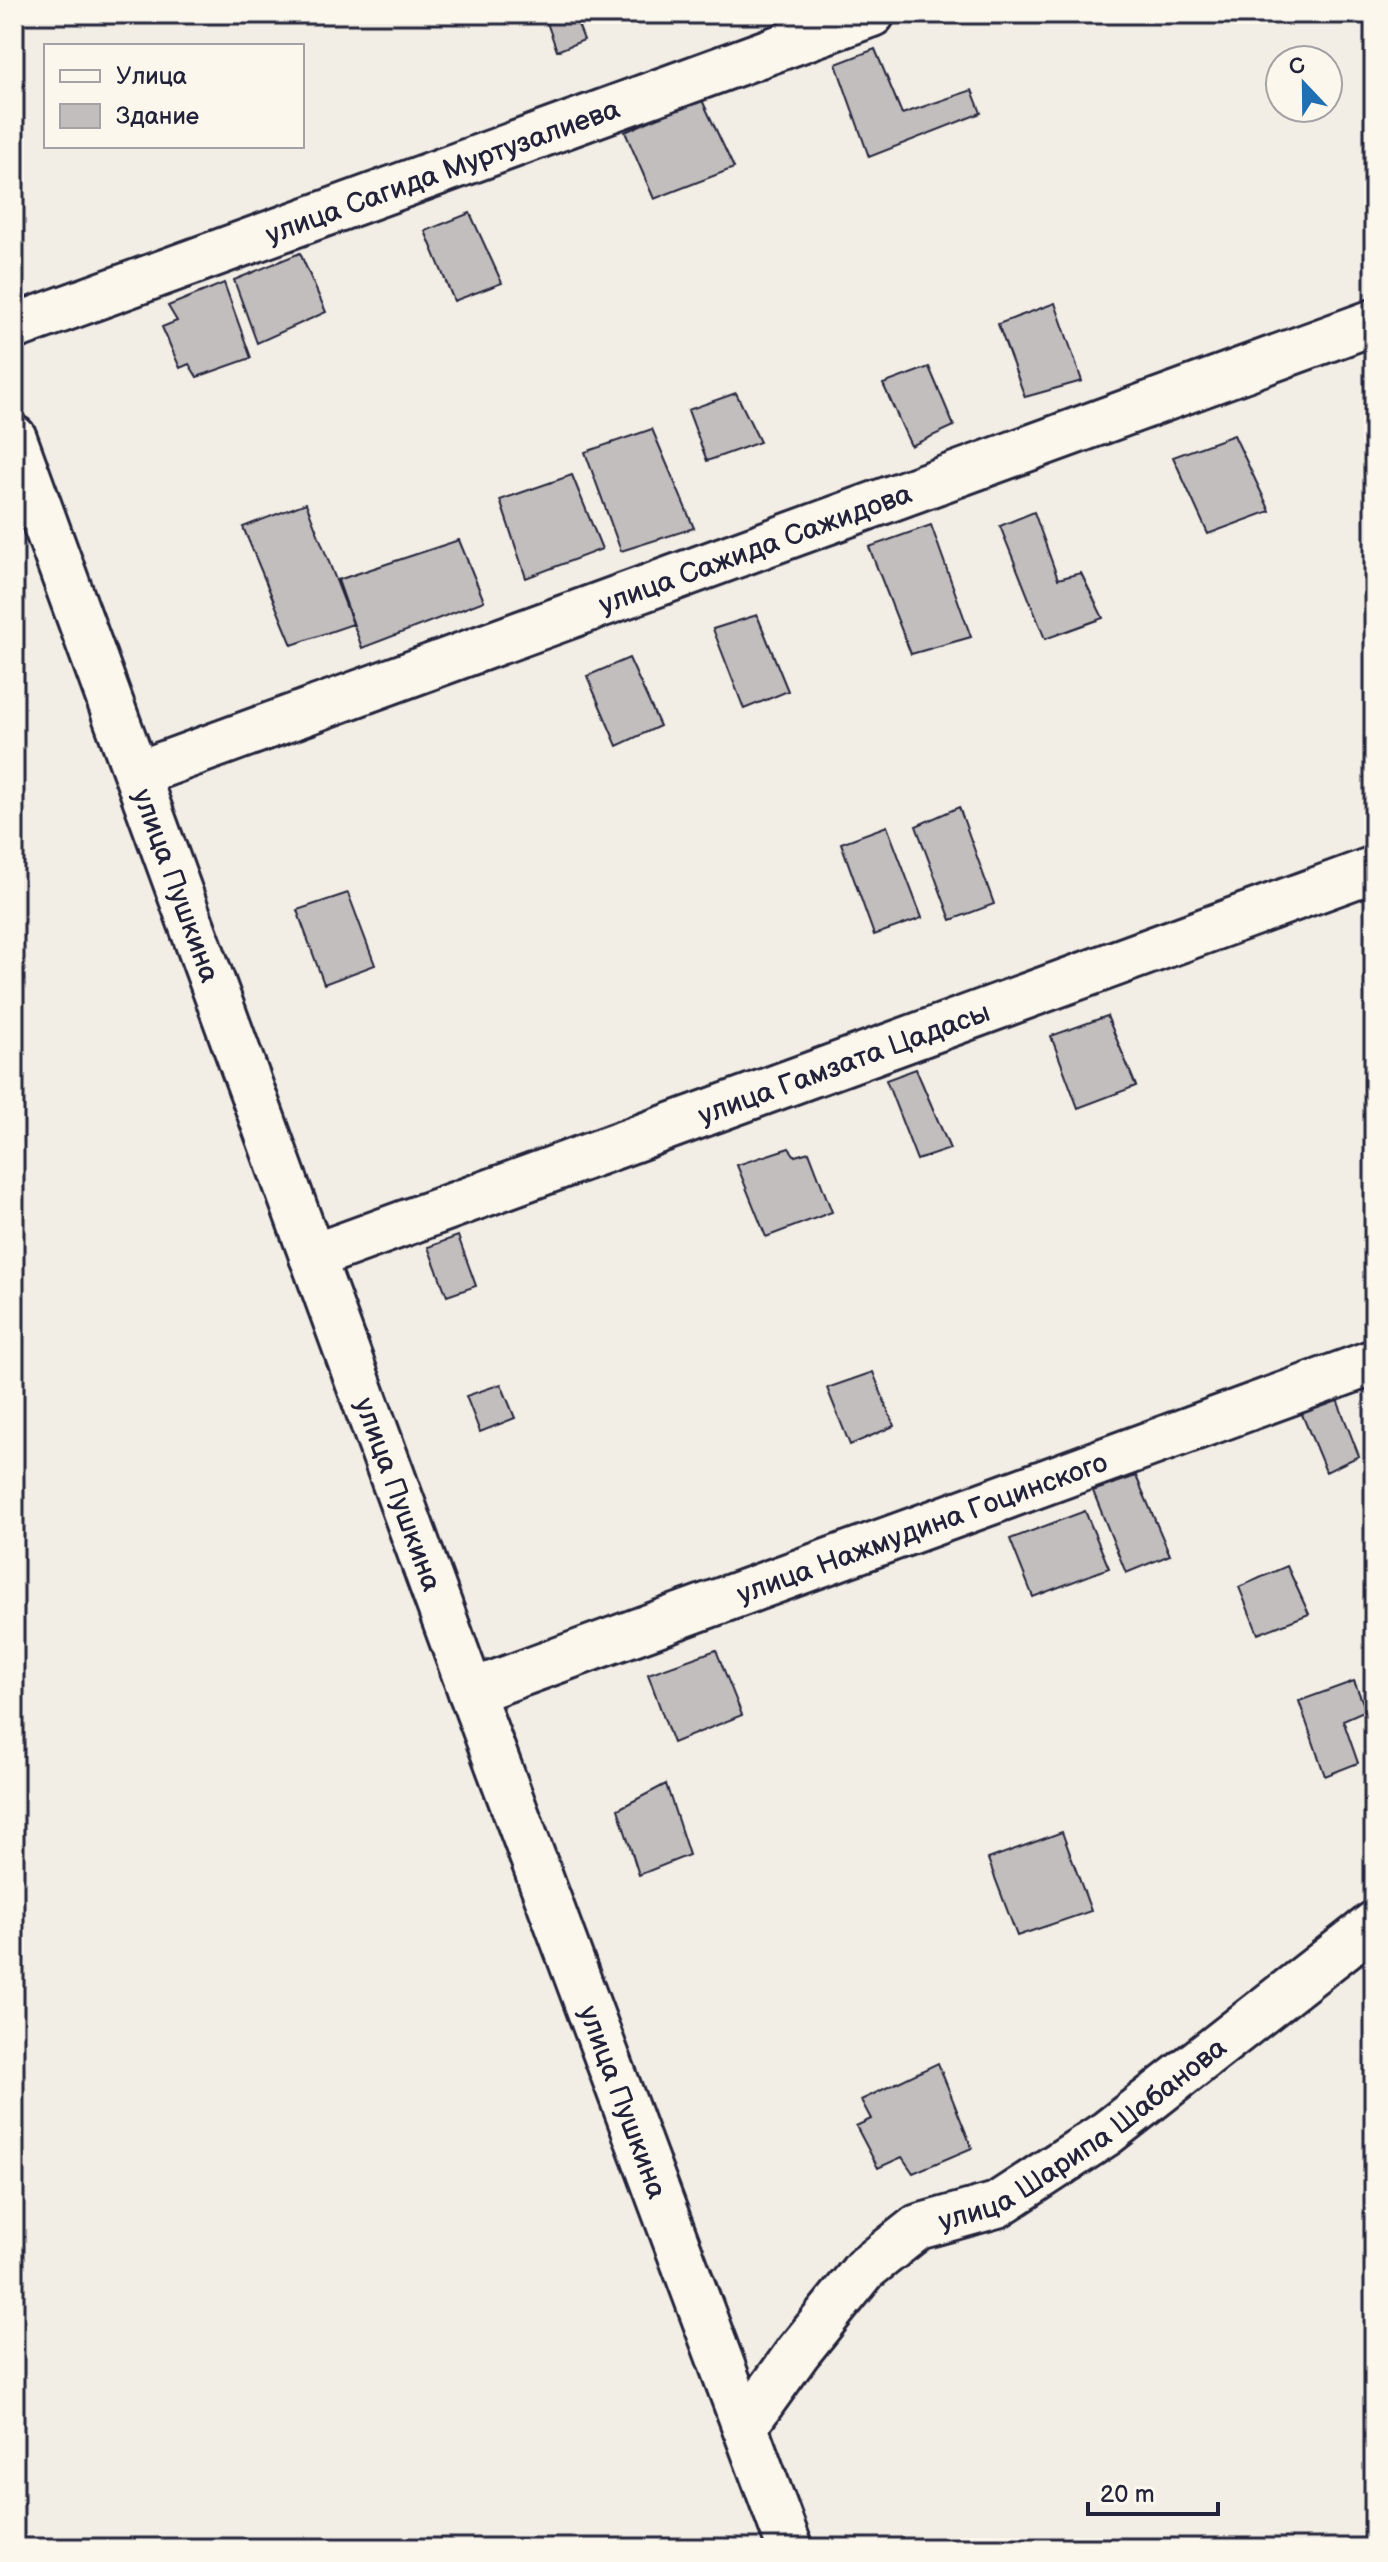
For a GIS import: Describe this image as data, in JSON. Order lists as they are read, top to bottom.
{
  "streets": {
    "street": [
      "улица Сагида Муртузалиева",
      "улица Сажида Сажидова",
      "улица Пушкина",
      "улица Гамзата Цадасы",
      "улица Нажмудина Гоцинского",
      "улица Шарипа Шабанова"
    ]
  },
  "crossings": [
    ["улица Сажида Сажидова", "улица Пушкина"],
    ["улица Пушкина", "улица Гамзата Цадасы"],
    ["улица Пушкина", "улица Нажмудина Гоцинского"],
    ["улица Пушкина", "улица Шарипа Шабанова"]
  ],
  "legend": ["Улица", "Здание"],
  "scale_bar": "20 m",
  "north": "top"
}
